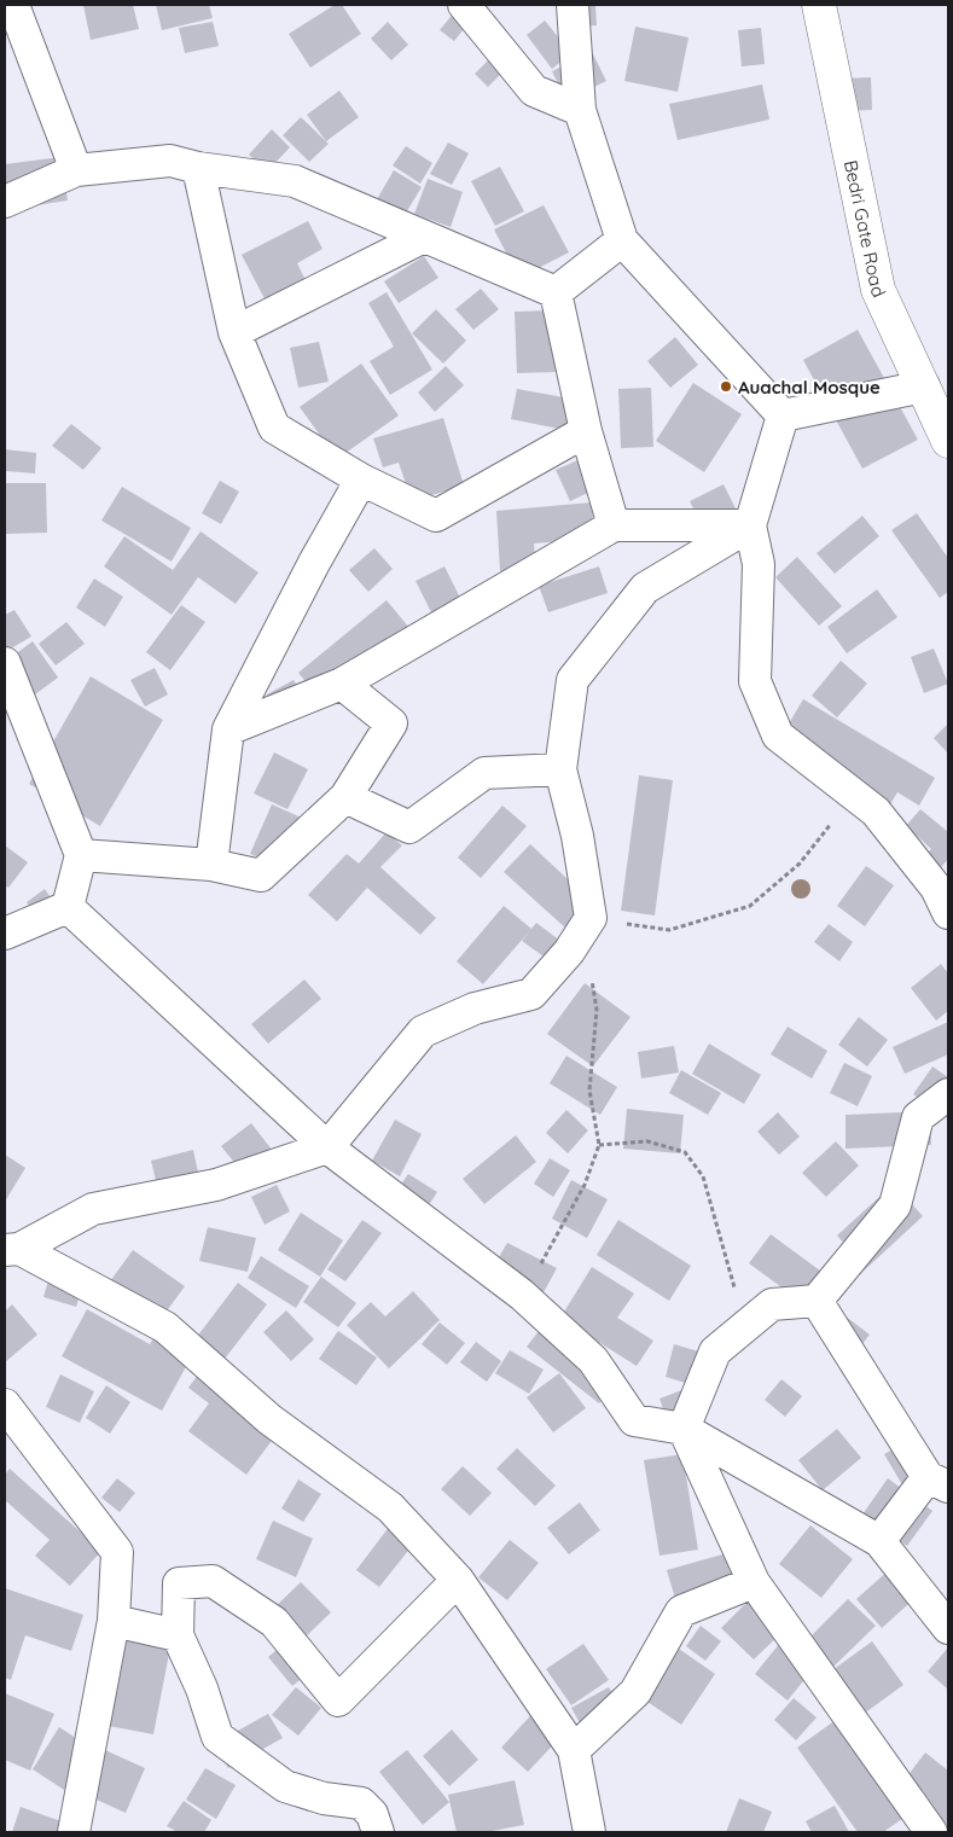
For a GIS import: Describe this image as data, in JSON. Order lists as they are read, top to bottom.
{
  "streets": {
    "street": ["Bedri Gate Road"]
  },
  "places": ["Auachal Mosque"]
}
